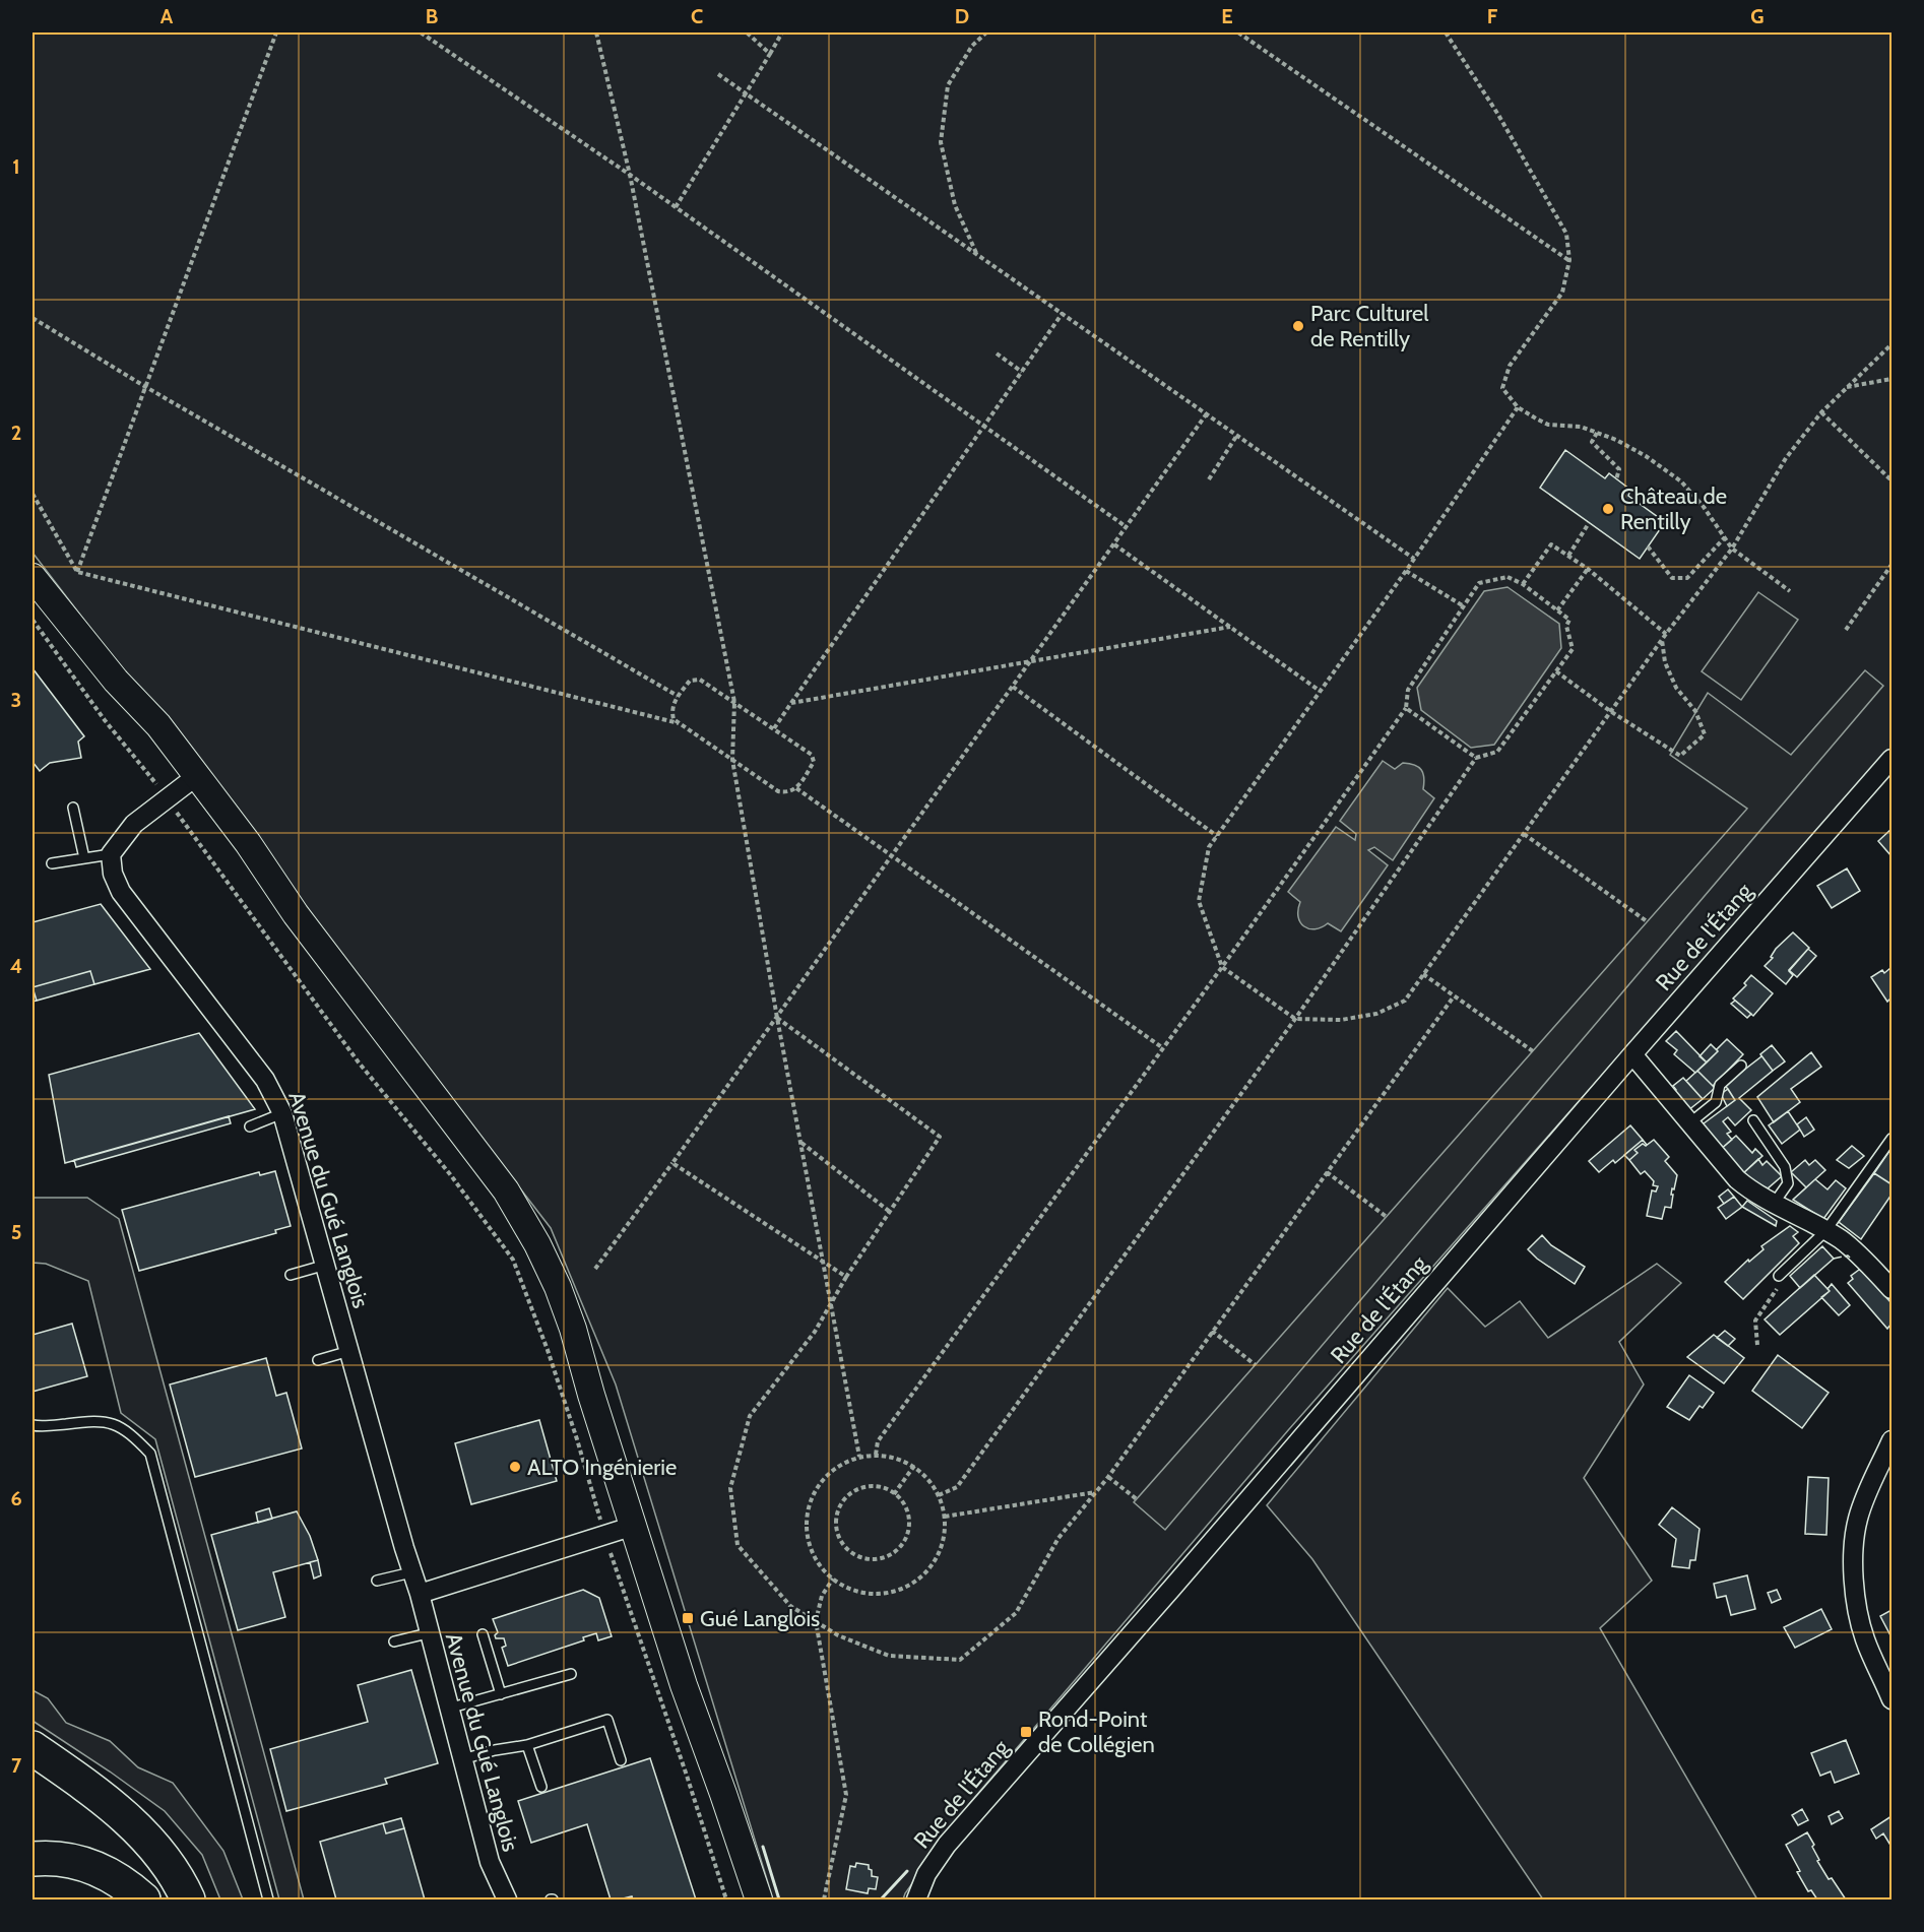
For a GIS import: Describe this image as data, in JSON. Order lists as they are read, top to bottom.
{
  "streets": {
    "street": ["Rue de l'Étang", "Avenue du Gué Langlois"]
  },
  "places": {
    "other": ["Parc Culturel de Rentilly", "Château de Rentilly", "ALTO Ingénierie"],
    "transit": ["Gué Langlois", "Rond-Point de Collégien"]
  },
  "grid": {
    "columns": [
      "A",
      "B",
      "C",
      "D",
      "E",
      "F",
      "G"
    ],
    "rows": [
      "1",
      "2",
      "3",
      "4",
      "5",
      "6",
      "7"
    ]
  }
}
